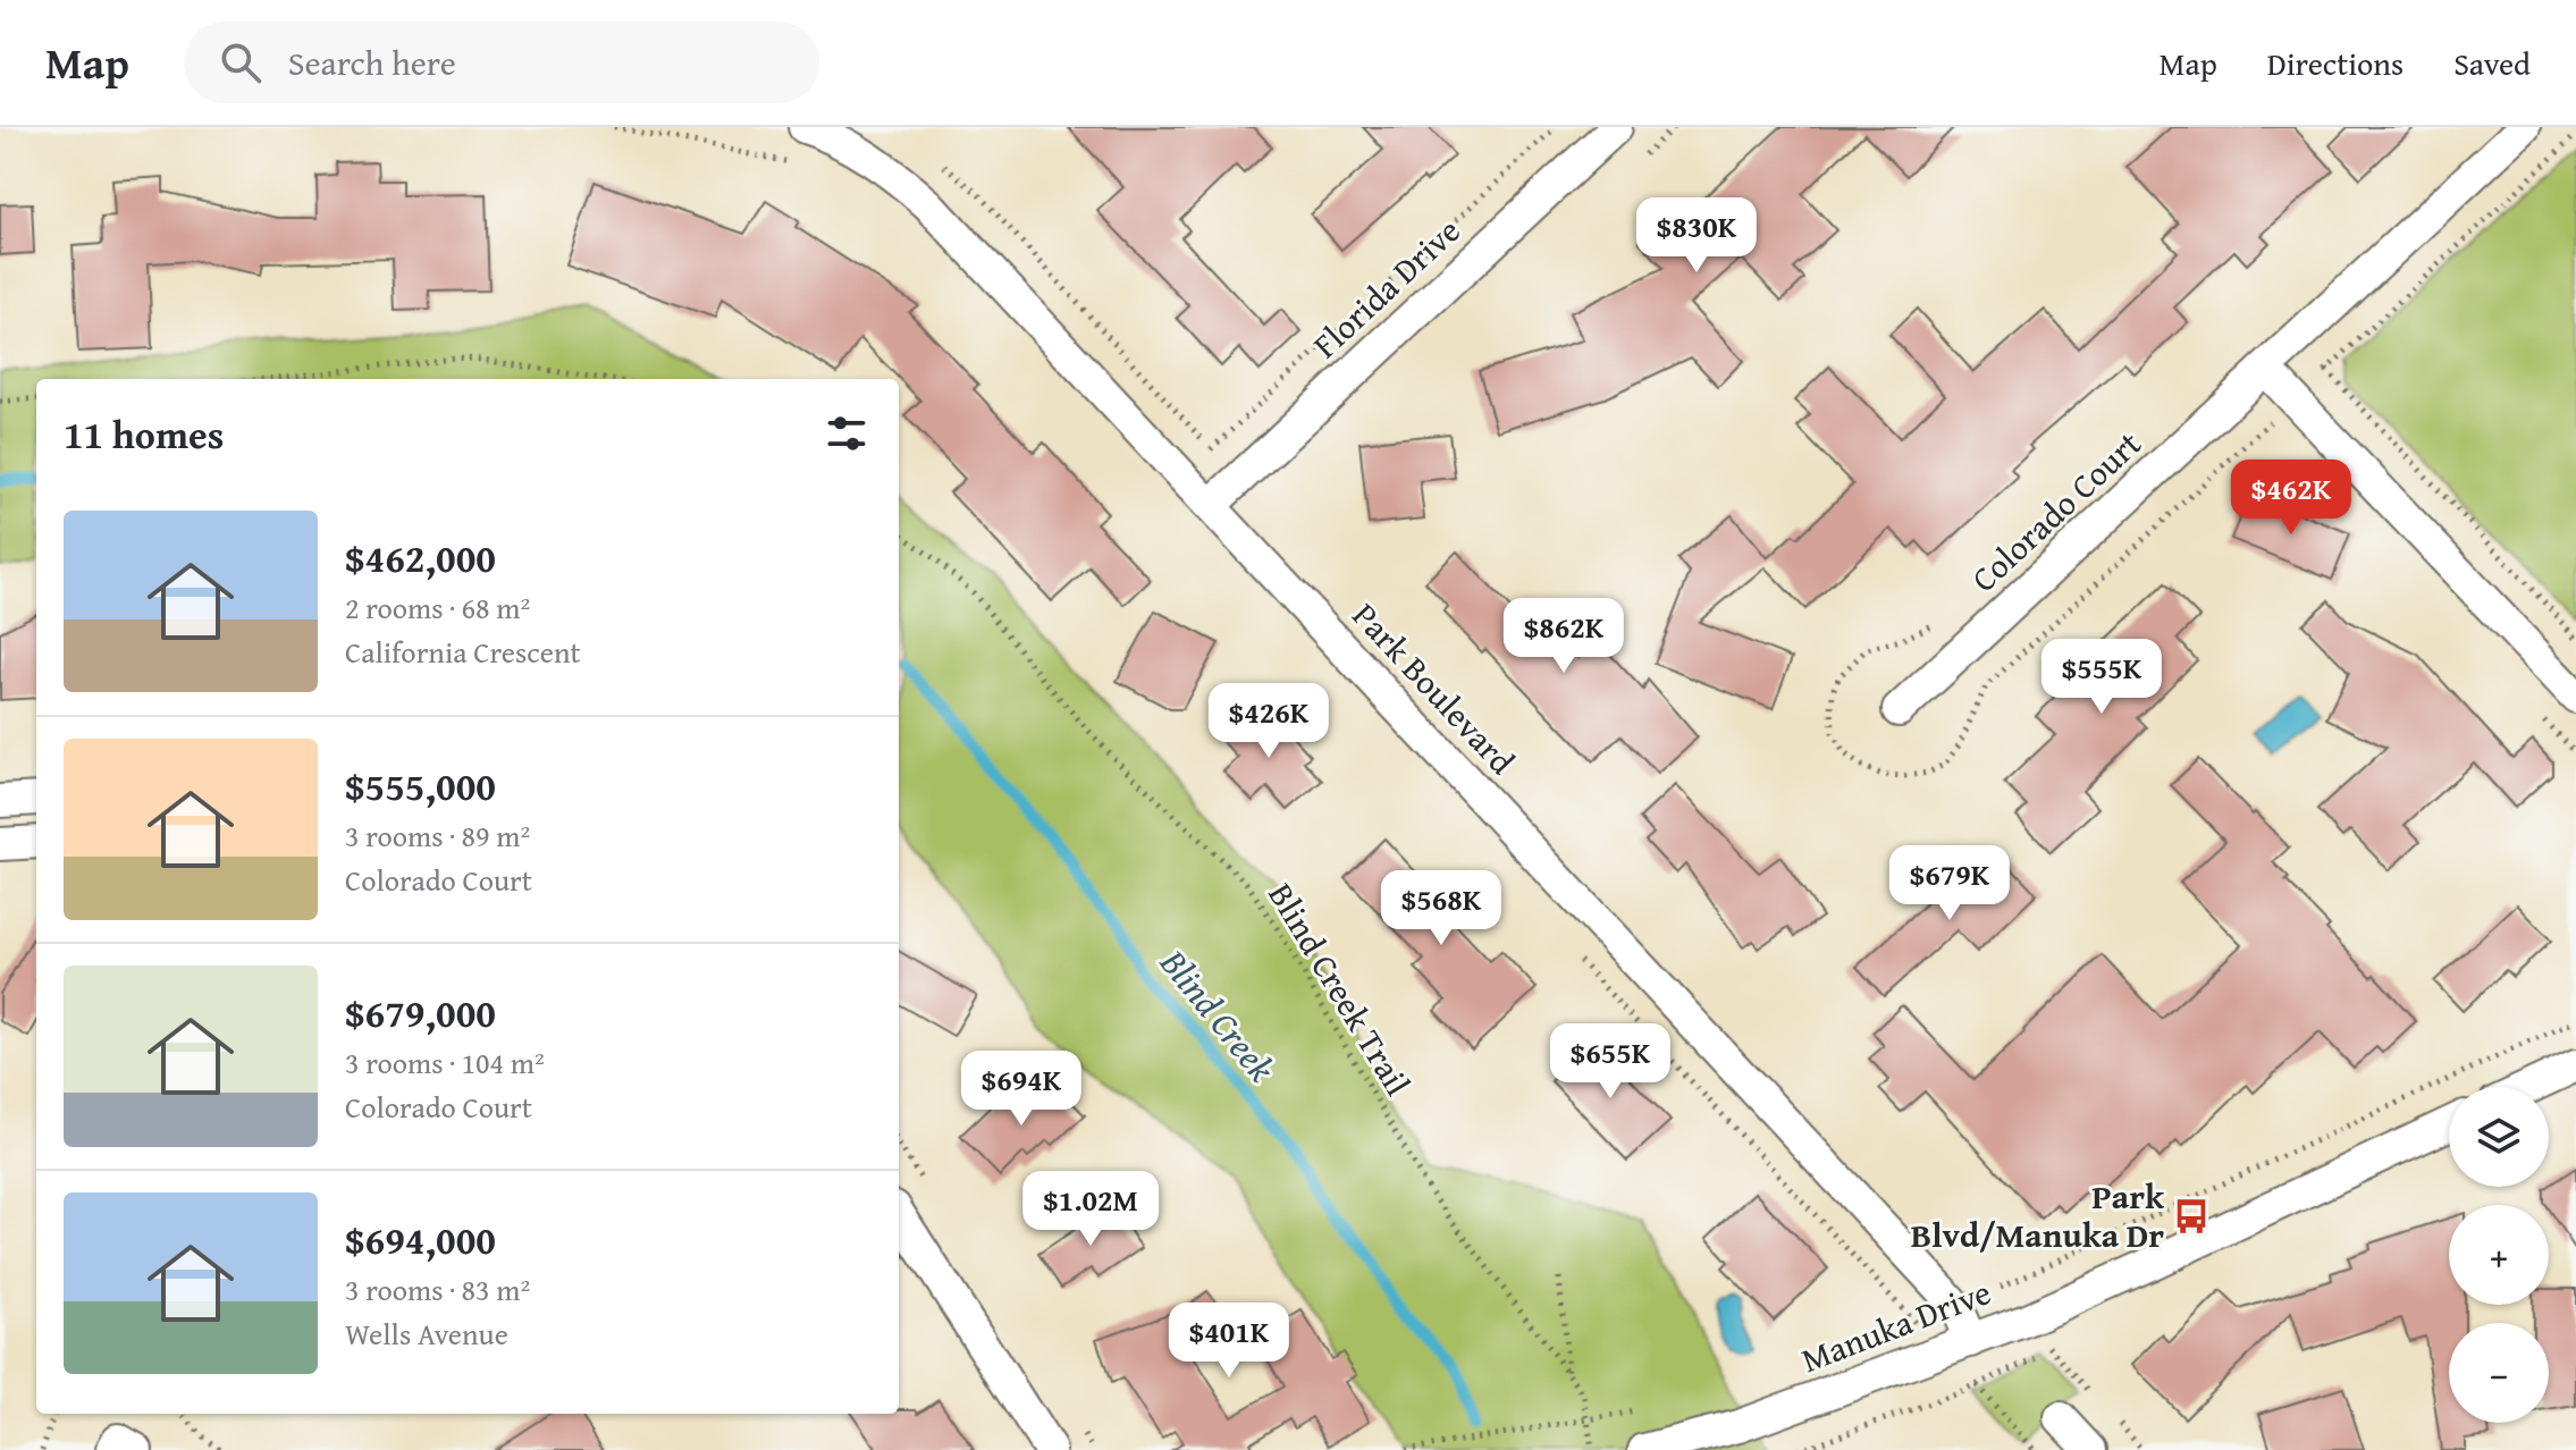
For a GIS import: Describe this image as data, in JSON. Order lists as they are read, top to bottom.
{
  "streets": {
    "street": [
      "Florida Drive",
      "Colorado Court",
      "Park Boulevard",
      "Manuka Drive"
    ],
    "path": ["Blind Creek Trail"]
  },
  "crossings": [
    ["Florida Drive", "Park Boulevard"],
    ["Park Boulevard", "Manuka Drive"]
  ],
  "water": ["Blind Creek"],
  "places": {
    "bus stop": ["Park Blvd/Manuka Dr"]
  },
  "page": {
    "header": "Map",
    "search": "Search here",
    "nav": ["Map", "Directions", "Saved"],
    "price": [
      "$830K",
      "$462K",
      "$862K",
      "$555K",
      "$426K",
      "$679K",
      "$568K",
      "$655K",
      "$694K",
      "$1.02M",
      "$401K"
    ],
    "heading": "11 homes",
    "list": [
      {
        "name": "$462,000",
        "note": "2 rooms · 68 m² · California Crescent"
      },
      {
        "name": "$555,000",
        "note": "3 rooms · 89 m² · Colorado Court"
      },
      {
        "name": "$679,000",
        "note": "3 rooms · 104 m² · Colorado Court"
      },
      {
        "name": "$694,000",
        "note": "3 rooms · 83 m² · Wells Avenue"
      }
    ],
    "map_buttons": ["+", "−"]
  }
}
